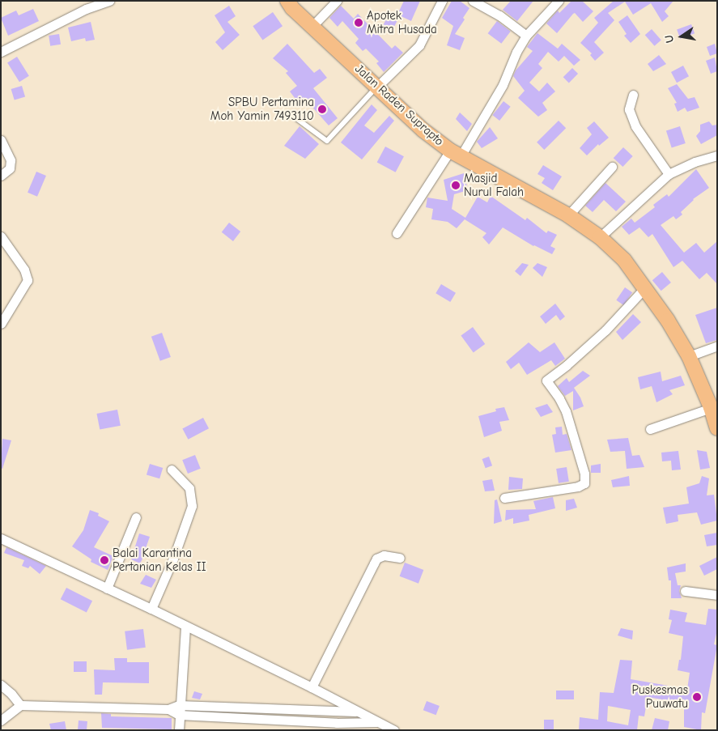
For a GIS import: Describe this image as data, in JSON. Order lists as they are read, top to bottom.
{
  "streets": {
    "highway": ["Jalan Raden Suprapto"]
  },
  "places": [
    "Apotek Mitra Husada",
    "SPBU Pertamina Moh Yamin 7493110",
    "Masjid Nurul Falah",
    "Balai Karantina Pertanian Kelas II",
    "Puskesmas Puuwatu"
  ],
  "north": "left"
}
